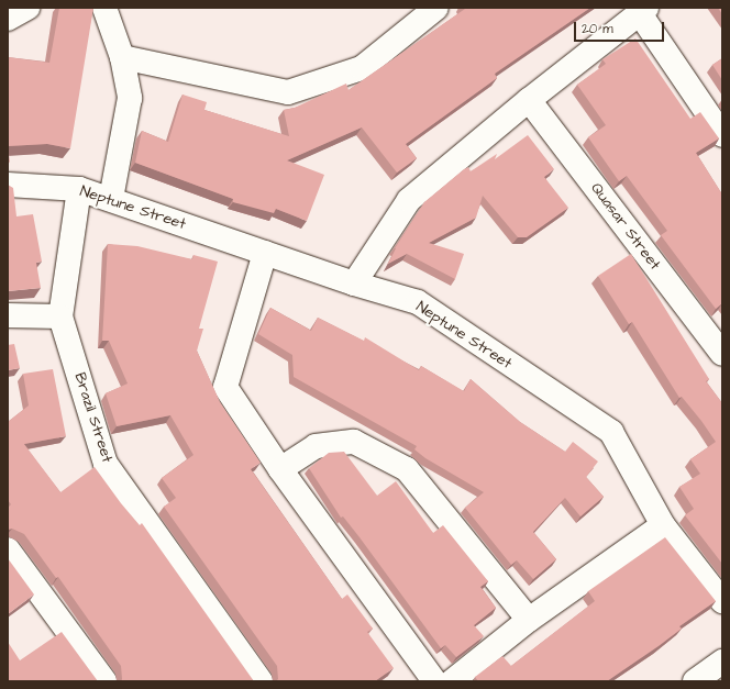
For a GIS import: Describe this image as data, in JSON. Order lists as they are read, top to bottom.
{
  "streets": {
    "street": ["Neptune Street", "Quasar Street", "Brazil Street"]
  },
  "crossings": [
    ["Neptune Street", "Brazil Street"]
  ],
  "scale_bar": "20 m"
}
